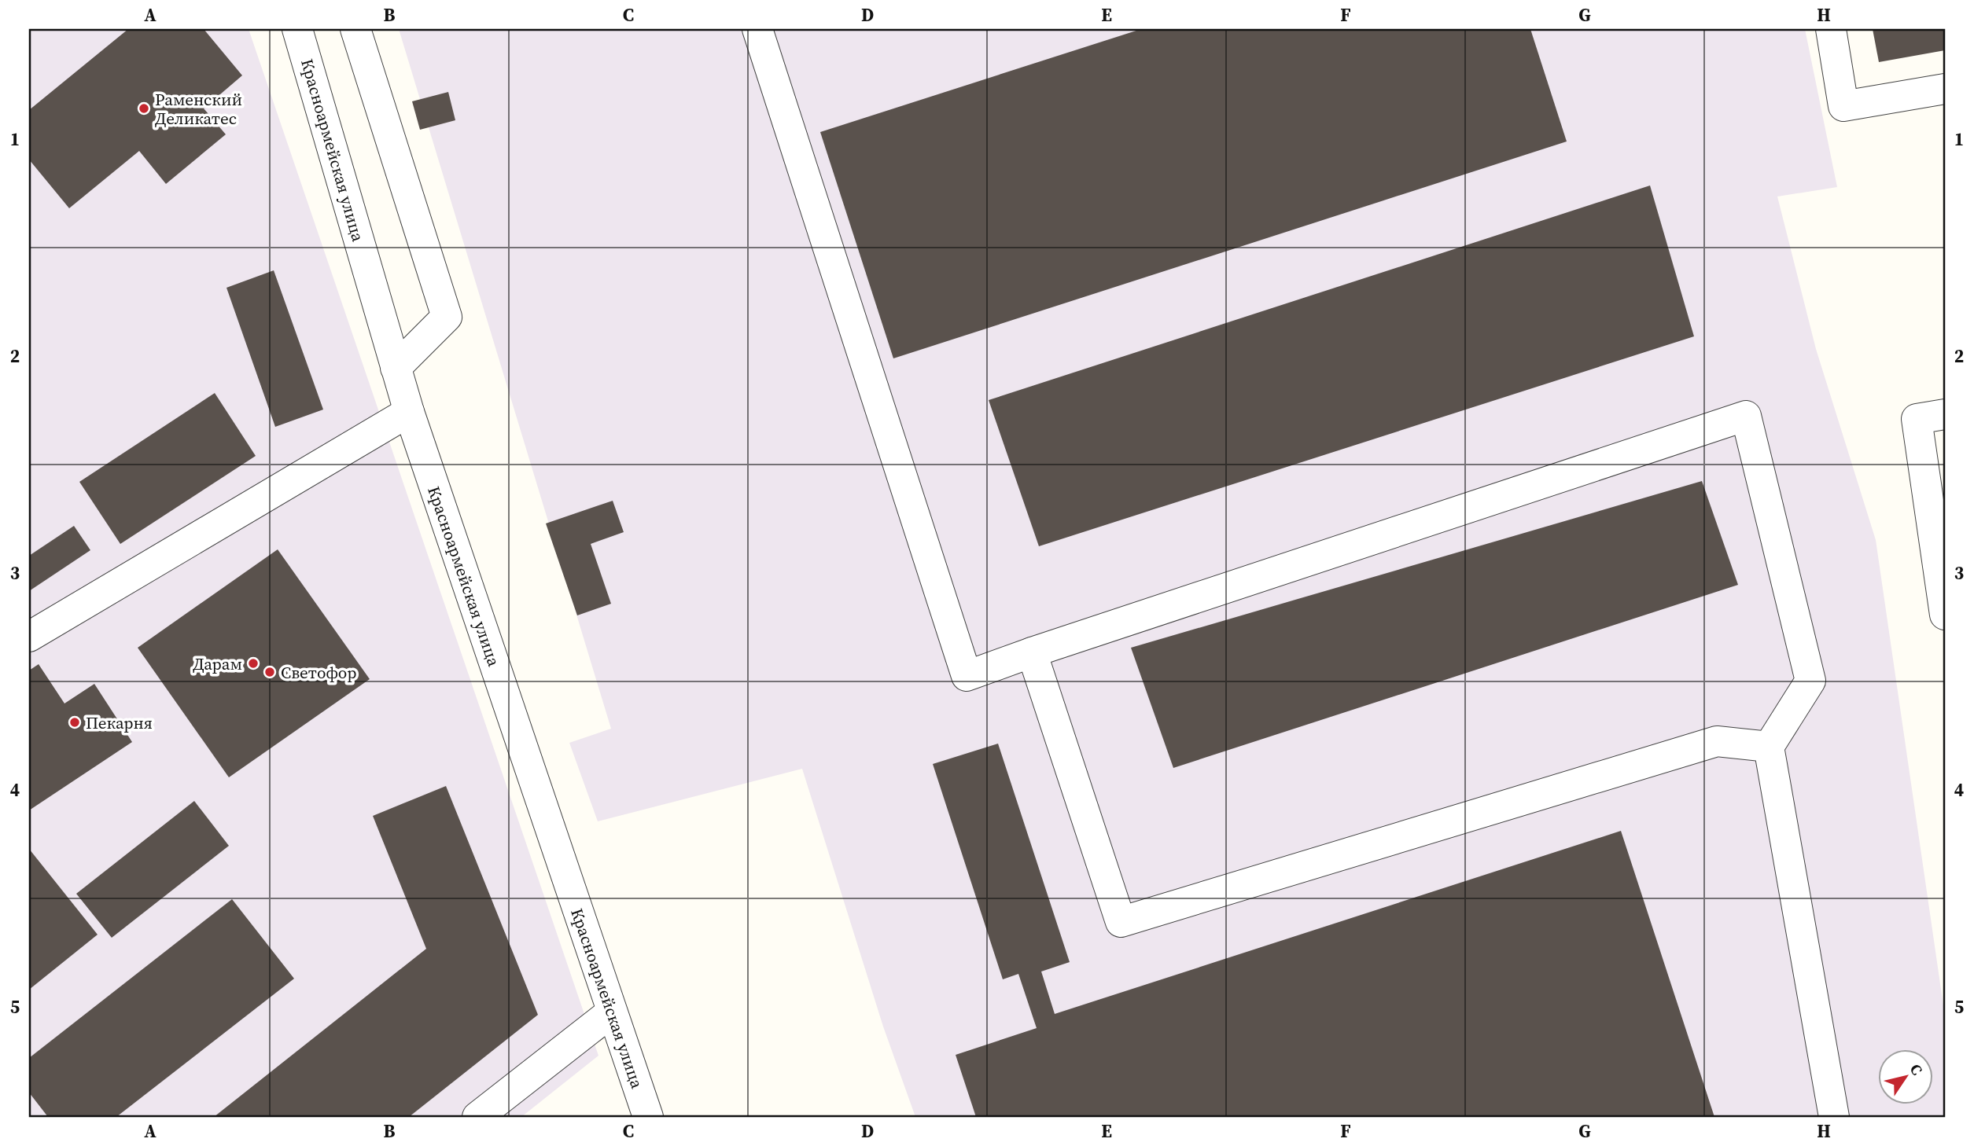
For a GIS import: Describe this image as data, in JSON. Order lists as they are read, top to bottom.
{
  "streets": {
    "street": ["Красноармейская улица"]
  },
  "places": [
    "Раменский Деликатес",
    "Дарам",
    "Светофор",
    "Пекарня"
  ],
  "north": "top right",
  "grid": {
    "columns": [
      "A",
      "B",
      "C",
      "D",
      "E",
      "F",
      "G",
      "H"
    ],
    "rows": [
      "1",
      "2",
      "3",
      "4",
      "5"
    ]
  }
}
